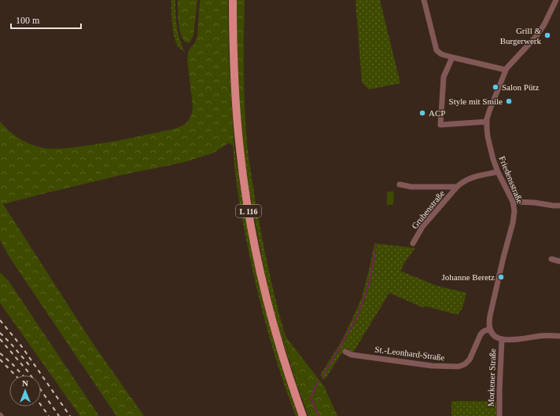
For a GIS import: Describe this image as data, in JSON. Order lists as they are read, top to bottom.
{
  "streets": {
    "main road": ["L 116"],
    "street": [
      "Friedensstraße",
      "Grubenstraße",
      "St.-Leonhard-Straße",
      "Morkener Straße"
    ]
  },
  "crossings": [
    ["Friedensstraße", "Grubenstraße"],
    ["Friedensstraße", "St.-Leonhard-Straße"]
  ],
  "places": [
    "Grill & Burgerwerk",
    "Salon Pütz",
    "Style mit Smile",
    "ACP",
    "Johanne Beretz"
  ],
  "scale_bar": "100 m",
  "north": "top"
}
